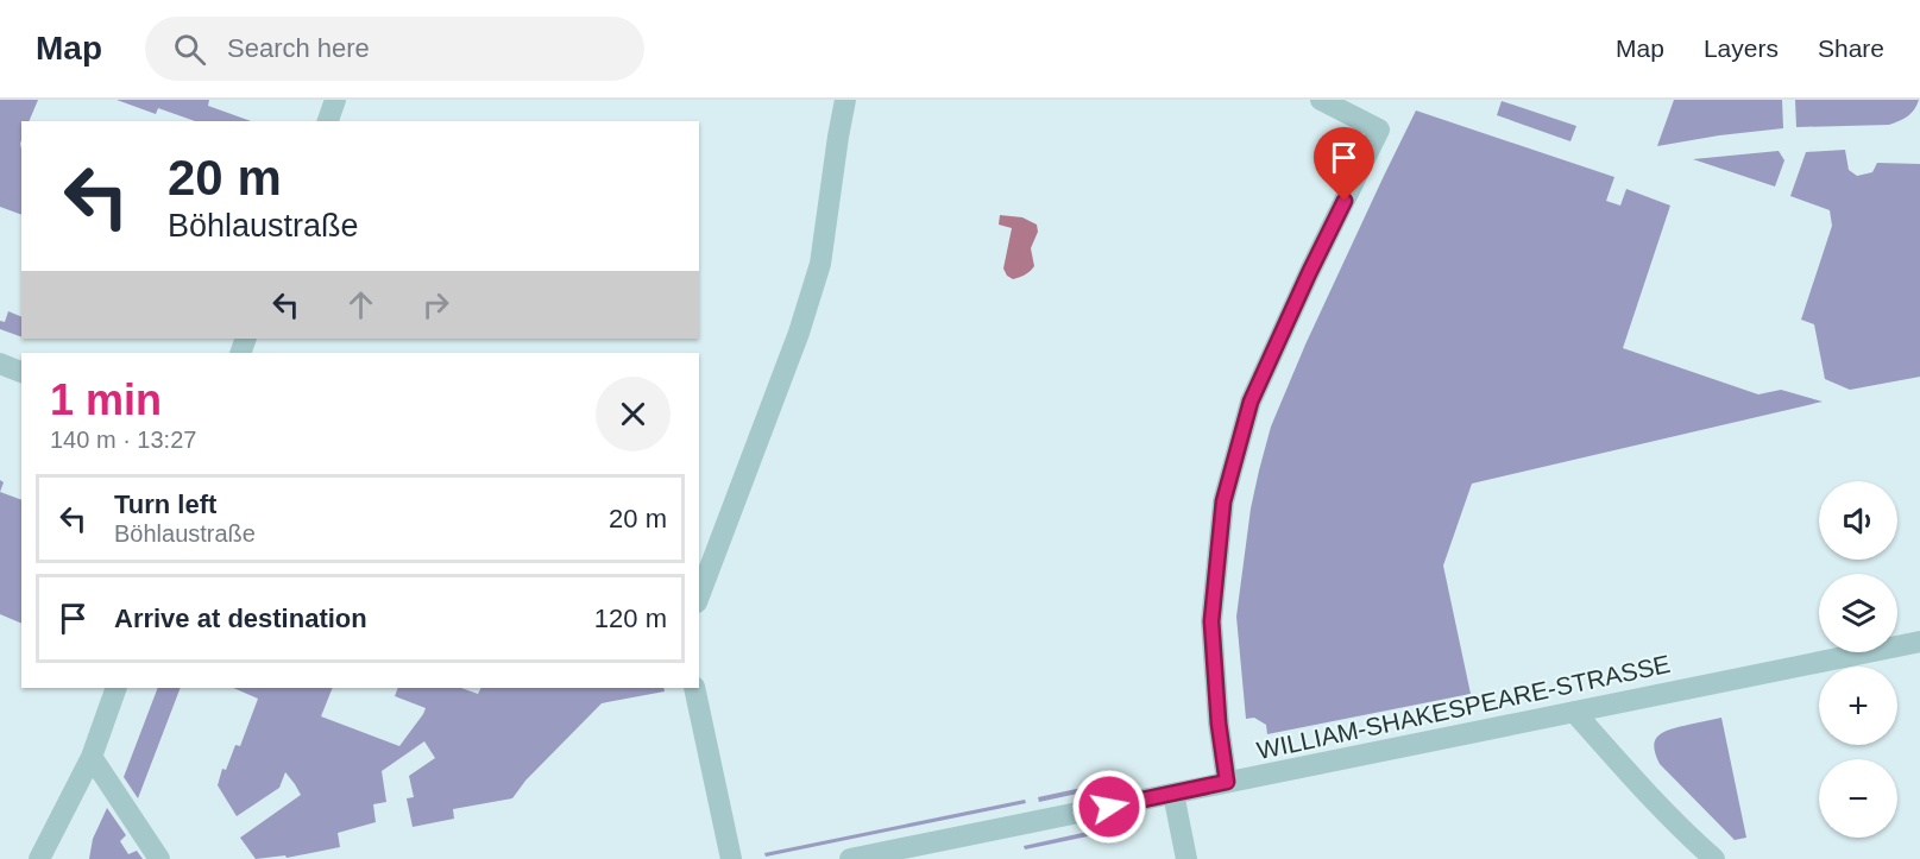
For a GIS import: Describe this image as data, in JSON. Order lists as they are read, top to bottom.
{
  "streets": {
    "street": ["WILLIAM-SHAKESPEARE-STRASSE"]
  },
  "page": {
    "header": "Map",
    "search": "Search here",
    "nav": ["Map", "Layers", "Share"],
    "turn": ["20 m", "Böhlaustraße"],
    "heading": ["1 min", "140 m · 13:27"],
    "list": [
      {
        "name": "Turn left",
        "note": "Böhlaustraße",
        "value": "20 m"
      },
      {
        "name": "Arrive at destination",
        "value": "120 m"
      }
    ],
    "map_buttons": ["+", "−"]
  }
}
